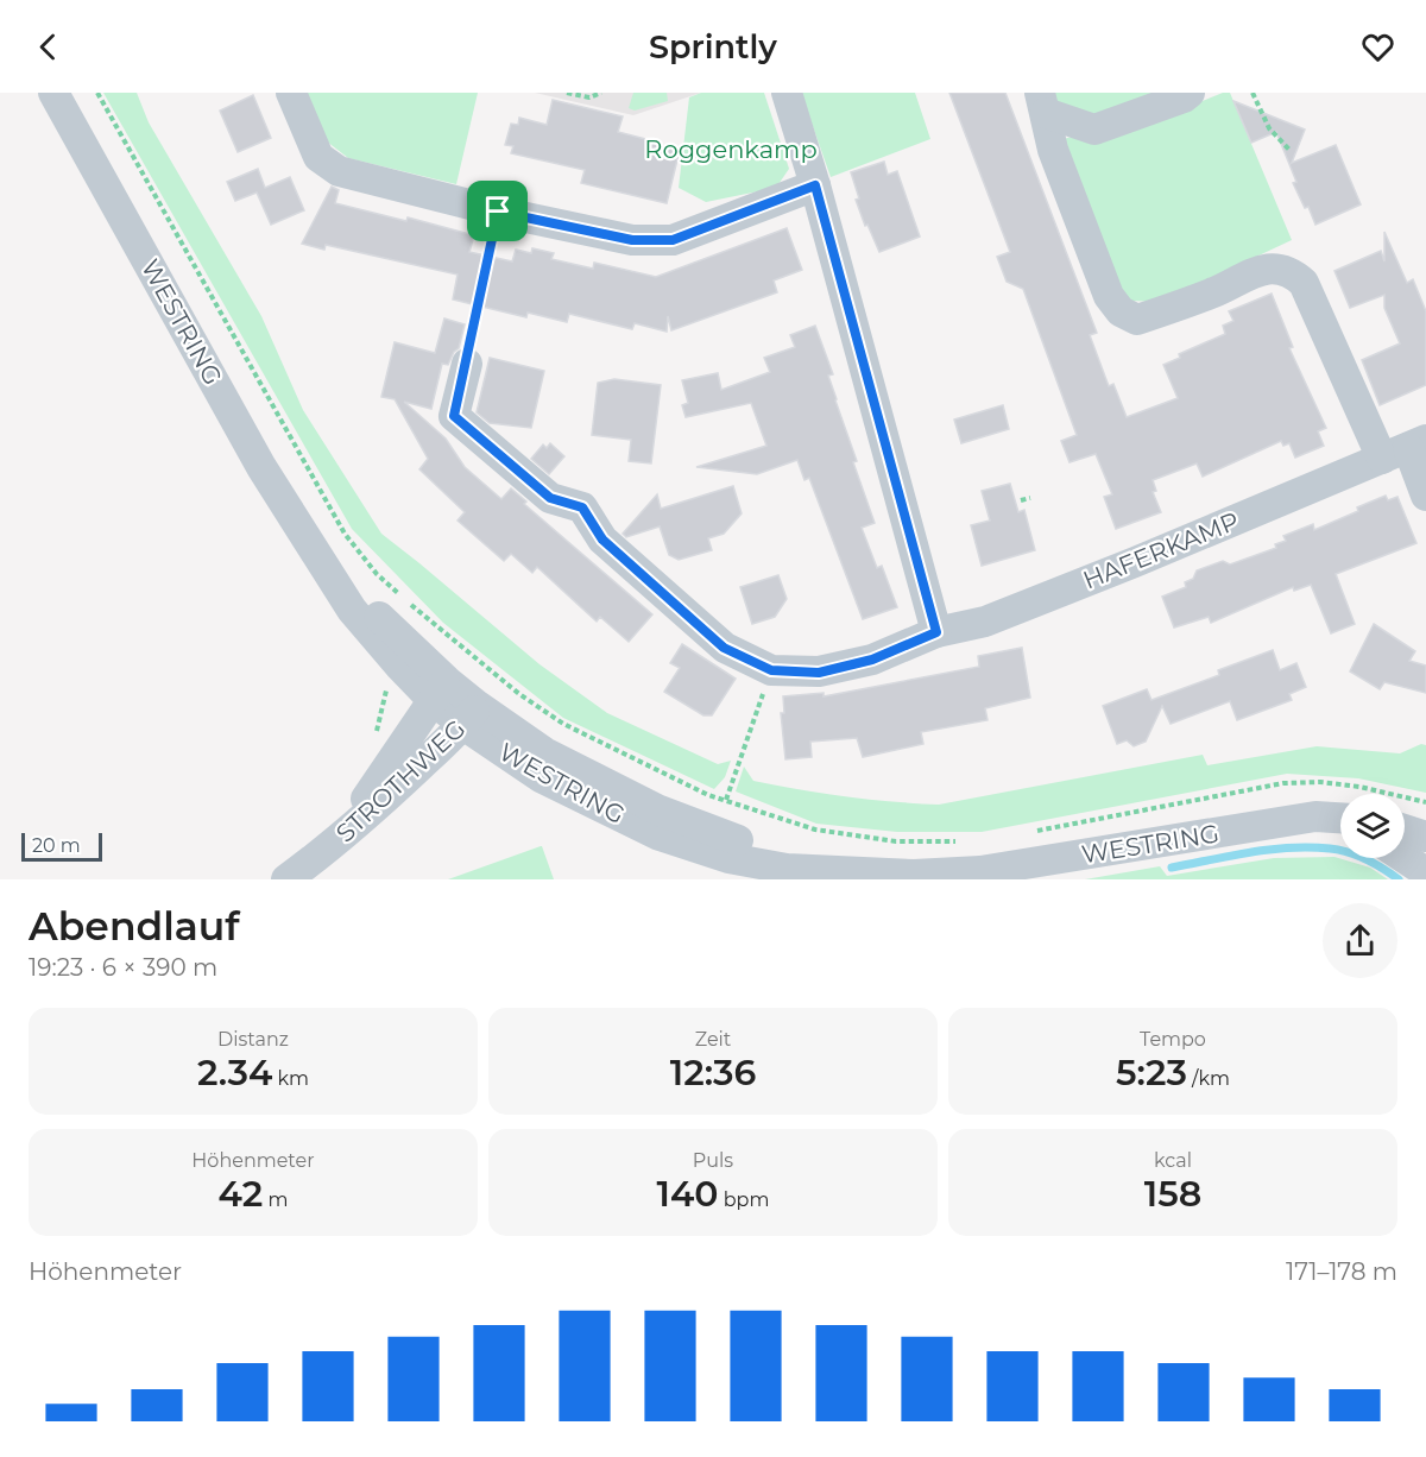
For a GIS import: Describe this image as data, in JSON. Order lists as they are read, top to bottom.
{
  "streets": {
    "street": ["WESTRING", "HAFERKAMP", "STROTHWEG"]
  },
  "crossings": [
    ["WESTRING", "STROTHWEG"]
  ],
  "parks": ["Roggenkamp"],
  "scale_bar": "20 m",
  "page": {
    "header": "Sprintly",
    "scale": "20 m",
    "heading": ["Abendlauf", "19:23 · 6 × 390 m"],
    "stats": [
      ["Distanz", "2.34 km"],
      ["Zeit", "12:36"],
      ["Tempo", "5:23 /km"],
      ["Höhenmeter", "42 m"],
      ["Puls", "140 bpm"],
      ["kcal", "158"]
    ],
    "chart": ["Höhenmeter", "171–178 m"]
  }
}
